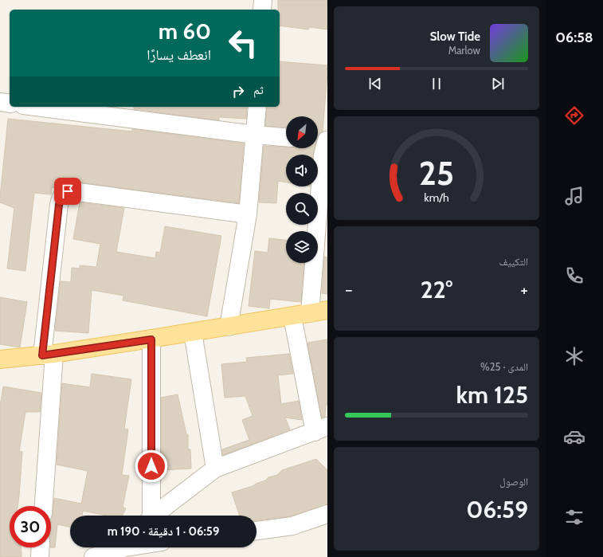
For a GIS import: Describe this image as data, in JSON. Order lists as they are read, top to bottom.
{
  "north": "bottom left",
  "page": {
    "tabs": "06:58",
    "turn": ["60 m", "انعطف يسارًا"],
    "song": ["Slow Tide", "Marlow"],
    "then": "ثم",
    "tile": [
      "التكييف",
      ["المدى · 25%", "125 km"],
      ["الوصول", "06:59"]
    ],
    "heat": ["−", "22°", "+"],
    "limit": "30",
    "trip": "06:59 · 1 دقيقة · 190 m",
    "gauge": ["25", "km/h"]
  }
}
